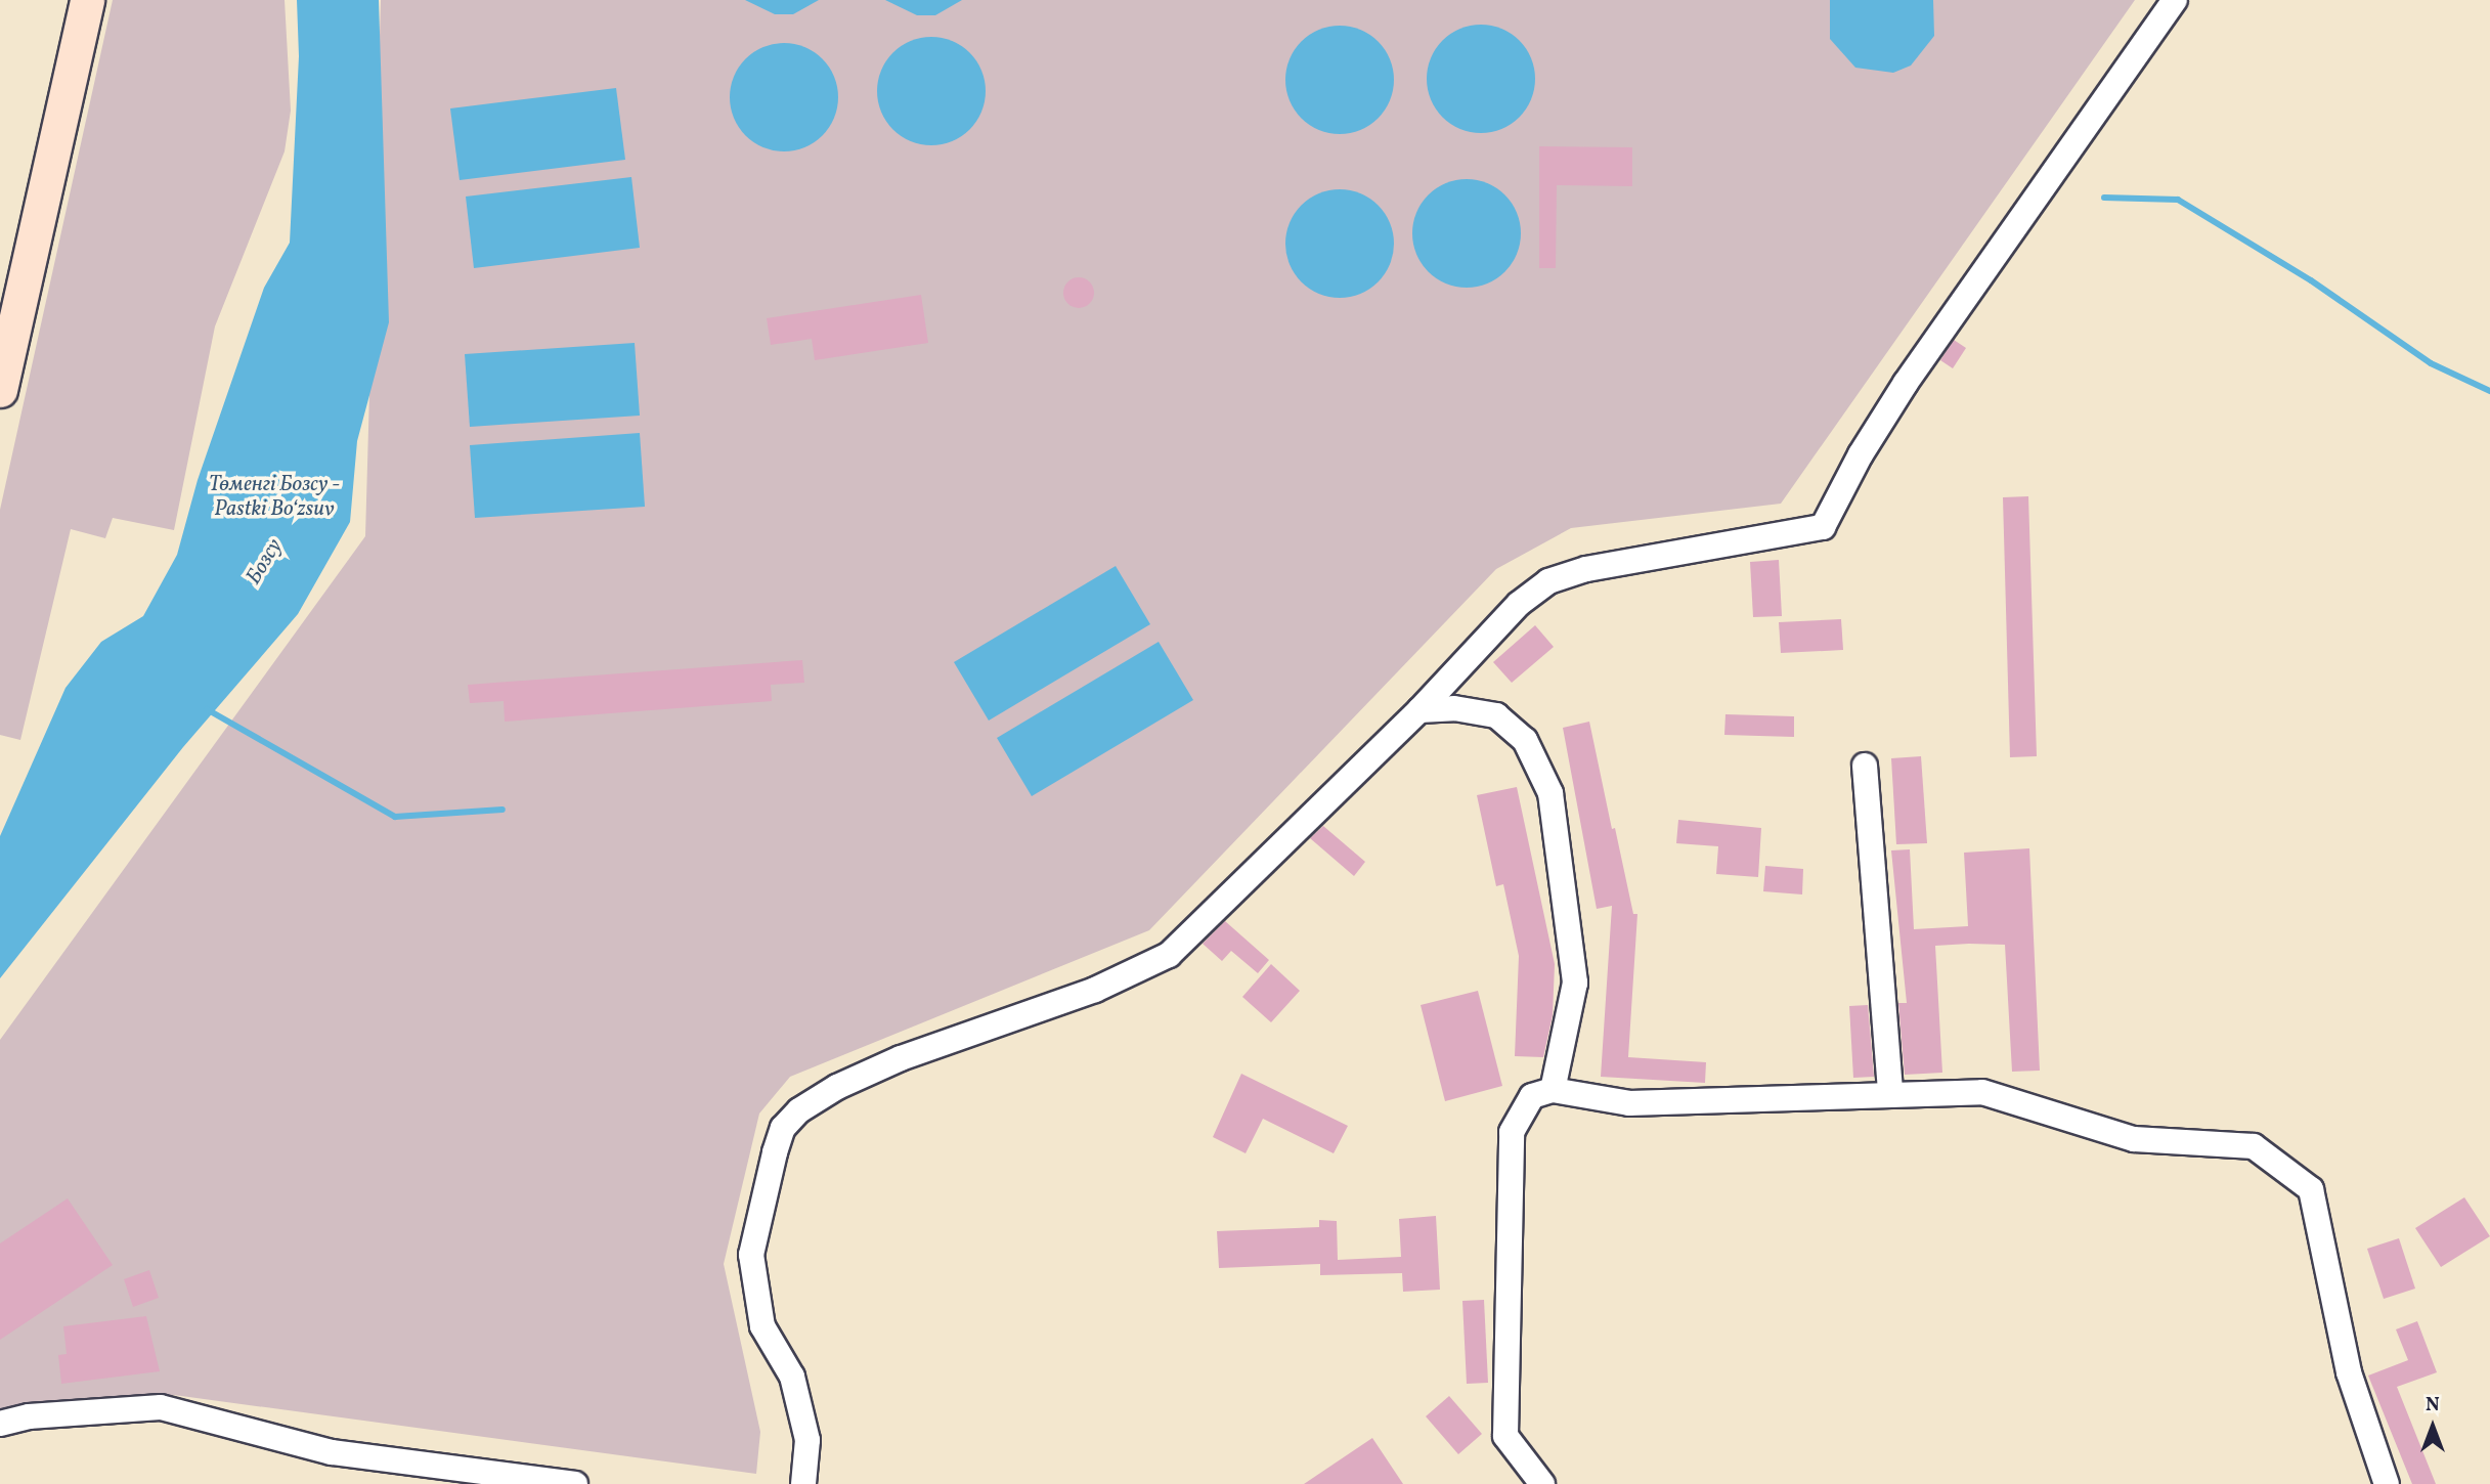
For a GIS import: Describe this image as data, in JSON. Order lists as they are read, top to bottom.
{
  "water": ["Төменгі Бозсу - Pastki Boʻzsuv", "Бозсу"],
  "north": "top"
}
